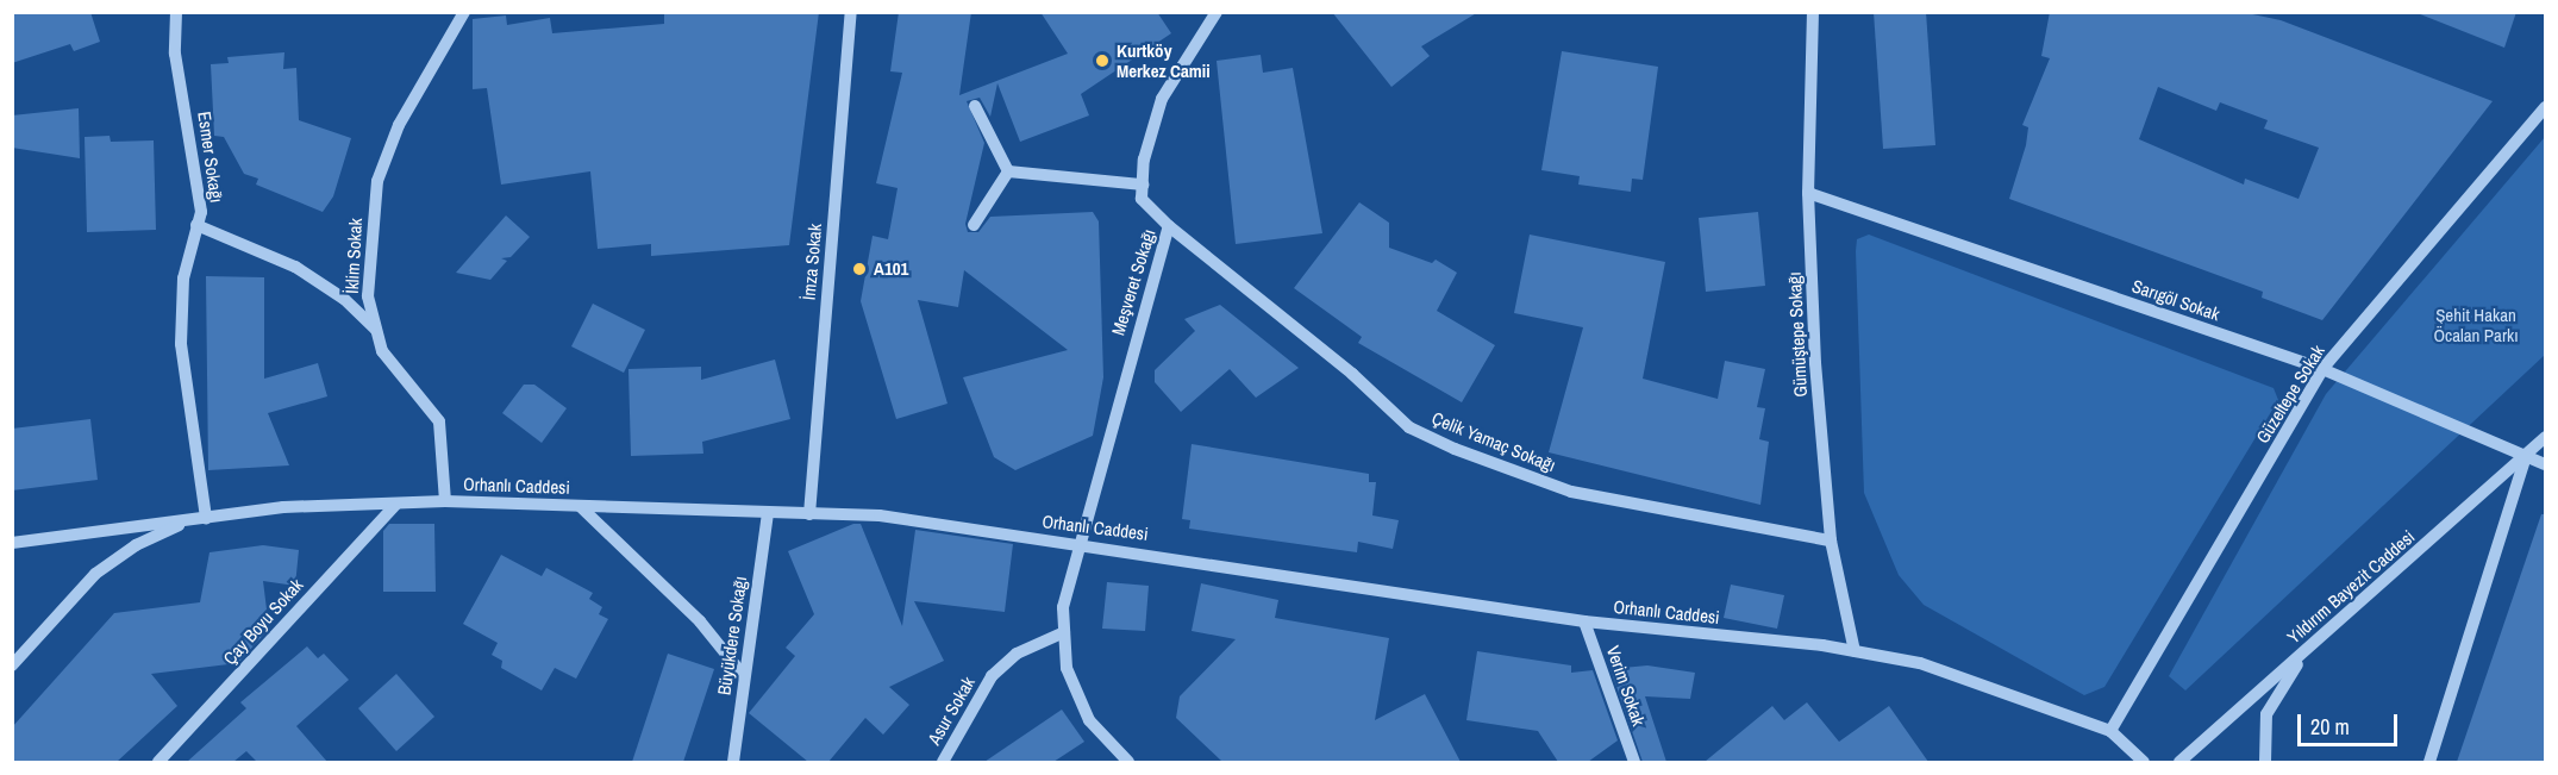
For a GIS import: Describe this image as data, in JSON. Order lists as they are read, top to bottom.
{
  "streets": {
    "street": [
      "Esmer Sokağı",
      "İklim Sokak",
      "İmza Sokak",
      "Meşveret Sokağı",
      "Sarıgöl Sokak",
      "Gümüştepe Sokağı",
      "Güzeltepe Sokak",
      "Çelik Yamaç Sokağı",
      "Orhanlı Caddesi",
      "Yıldırım Bayezit Caddesi",
      "Çay Boyu Sokak",
      "Büyükdere Sokağı",
      "Verim Sokak",
      "Asur Sokak"
    ]
  },
  "crossings": [
    ["Esmer Sokağı", "Orhanlı Caddesi"],
    ["İklim Sokak", "Orhanlı Caddesi"],
    ["İmza Sokak", "Orhanlı Caddesi"],
    ["Meşveret Sokağı", "Çelik Yamaç Sokağı"],
    ["Meşveret Sokağı", "Orhanlı Caddesi"],
    ["Meşveret Sokağı", "Asur Sokak"],
    ["Sarıgöl Sokak", "Gümüştepe Sokağı"],
    ["Sarıgöl Sokak", "Güzeltepe Sokak"],
    ["Sarıgöl Sokak", "Yıldırım Bayezit Caddesi"],
    ["Gümüştepe Sokağı", "Çelik Yamaç Sokağı"],
    ["Gümüştepe Sokağı", "Orhanlı Caddesi"],
    ["Güzeltepe Sokak", "Orhanlı Caddesi"],
    ["Orhanlı Caddesi", "Çay Boyu Sokak"],
    ["Orhanlı Caddesi", "Büyükdere Sokağı"],
    ["Orhanlı Caddesi", "Verim Sokak"]
  ],
  "parks": ["Şehit Hakan Öcalan Parkı"],
  "places": ["Kurtköy Merkez Camii", "A101"],
  "scale_bar": "20 m"
}
